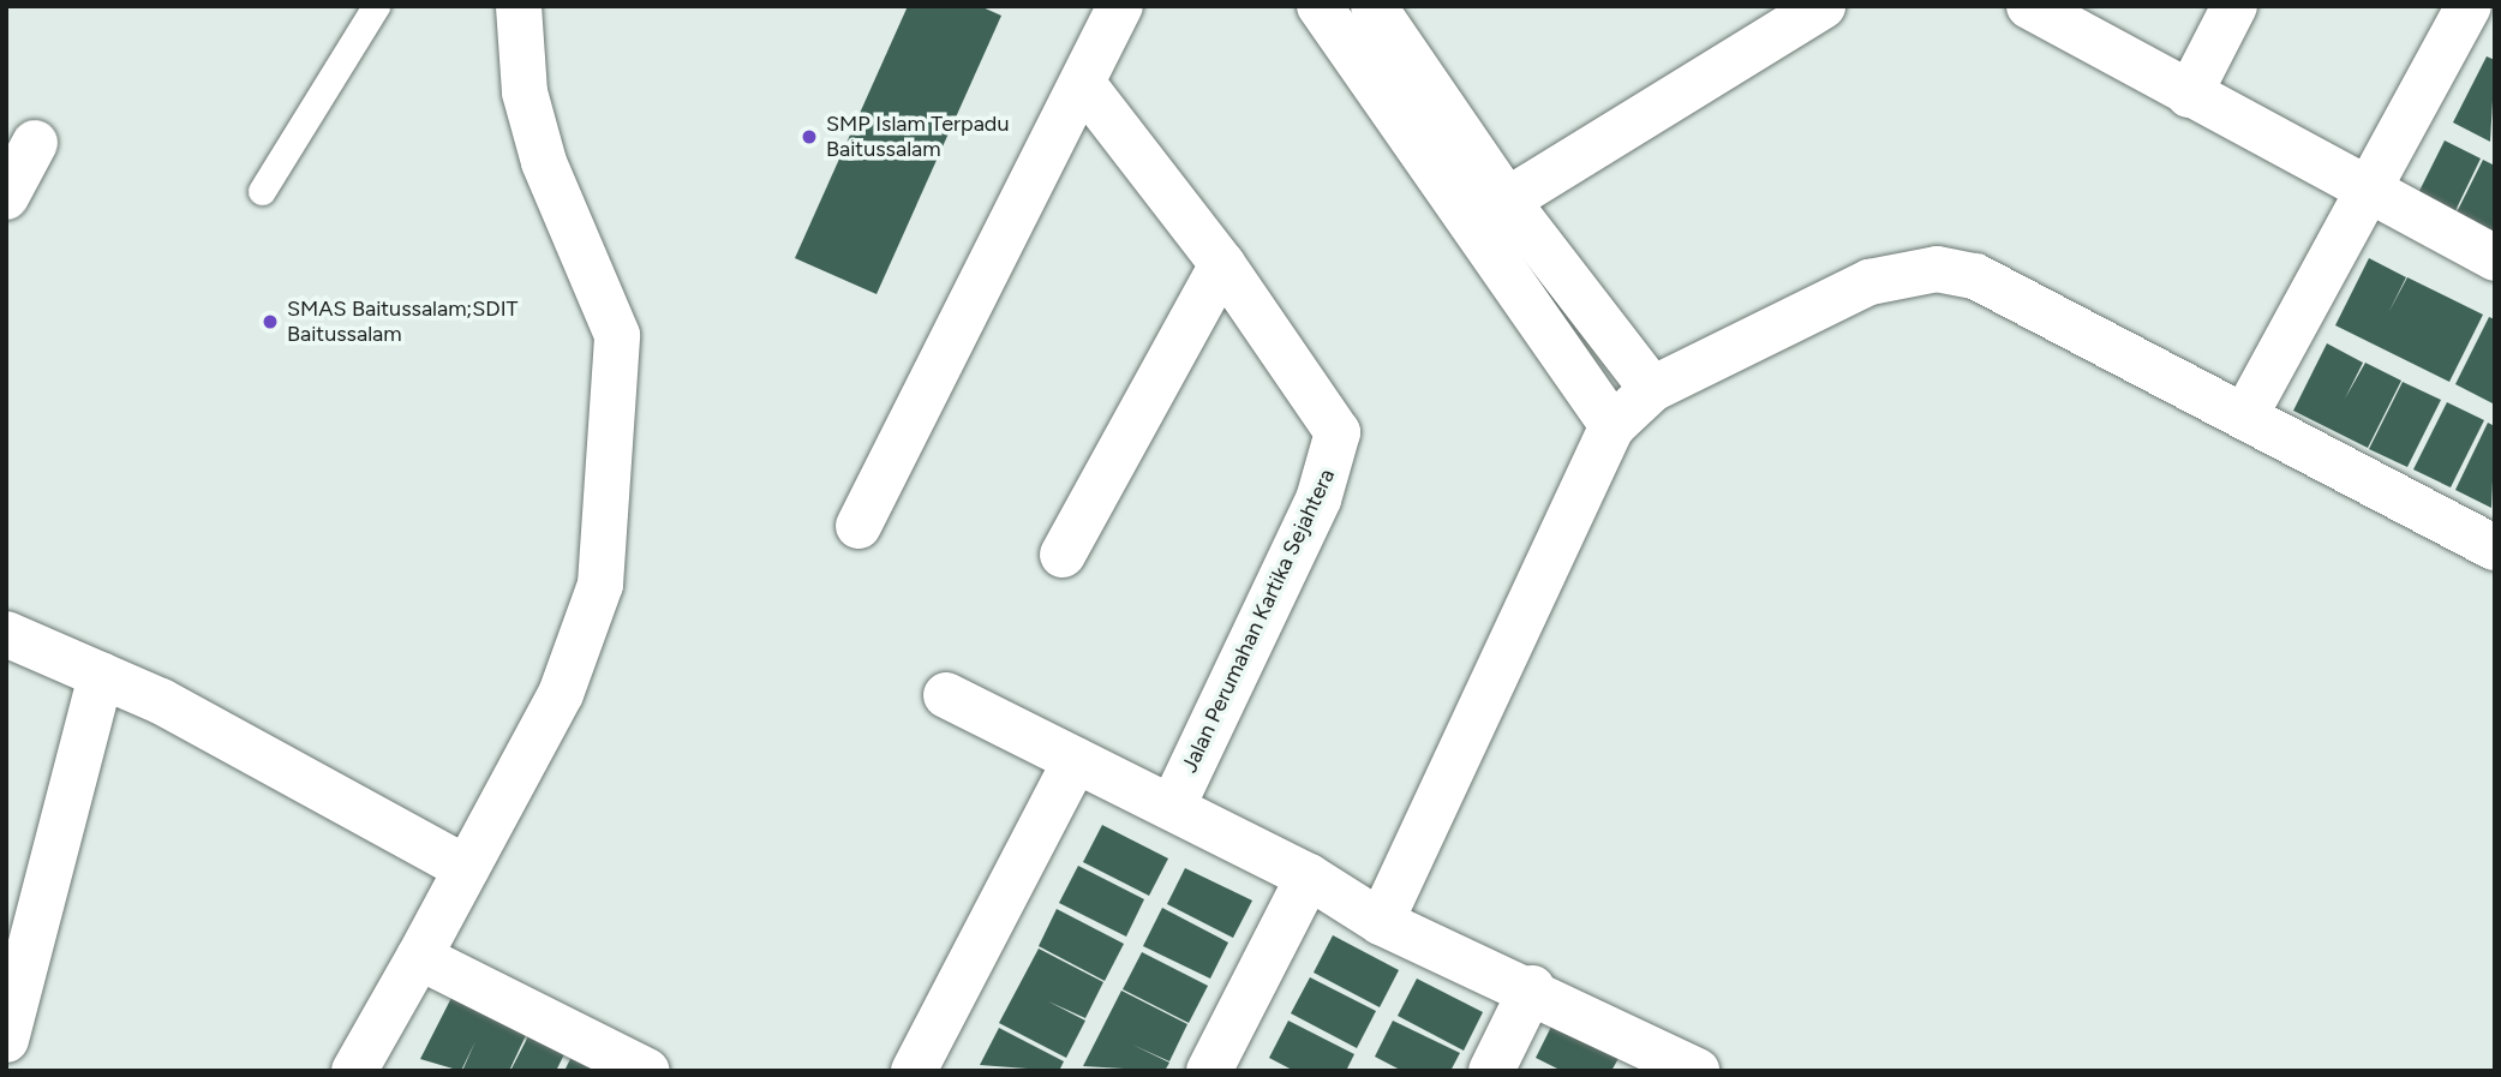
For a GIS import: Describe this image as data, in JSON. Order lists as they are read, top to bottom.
{
  "streets": {
    "street": ["Jalan Perumahan Kartika Sejahtera"]
  },
  "places": ["SMP Islam Terpadu Baitussalam", "SMAS Baitussalam;SDIT Baitussalam"]
}
